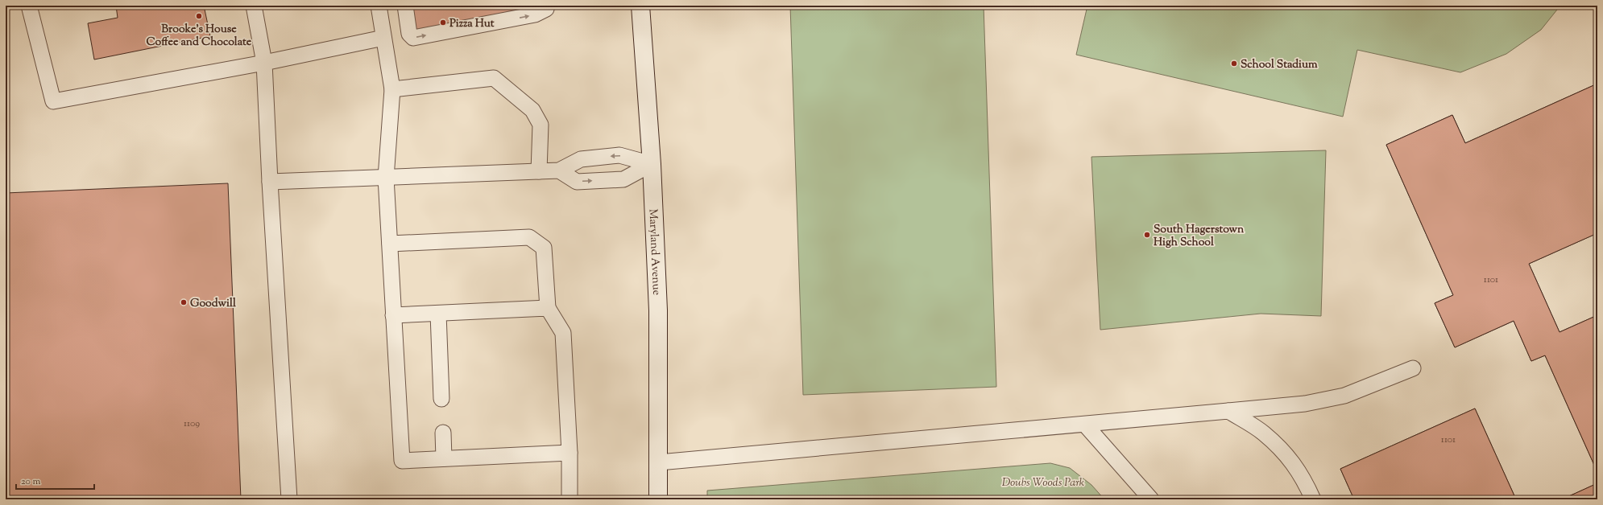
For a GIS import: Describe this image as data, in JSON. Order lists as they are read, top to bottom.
{
  "streets": {
    "main road": ["Maryland Avenue"]
  },
  "parks": ["Doubs Woods Park"],
  "places": [
    "Brooke's House Coffee and Chocolate",
    "Pizza Hut",
    "School Stadium",
    "South Hagerstown High School",
    "Goodwill"
  ],
  "house_numbers": ["1101", "1109", "1101"],
  "scale_bar": "20 m"
}
